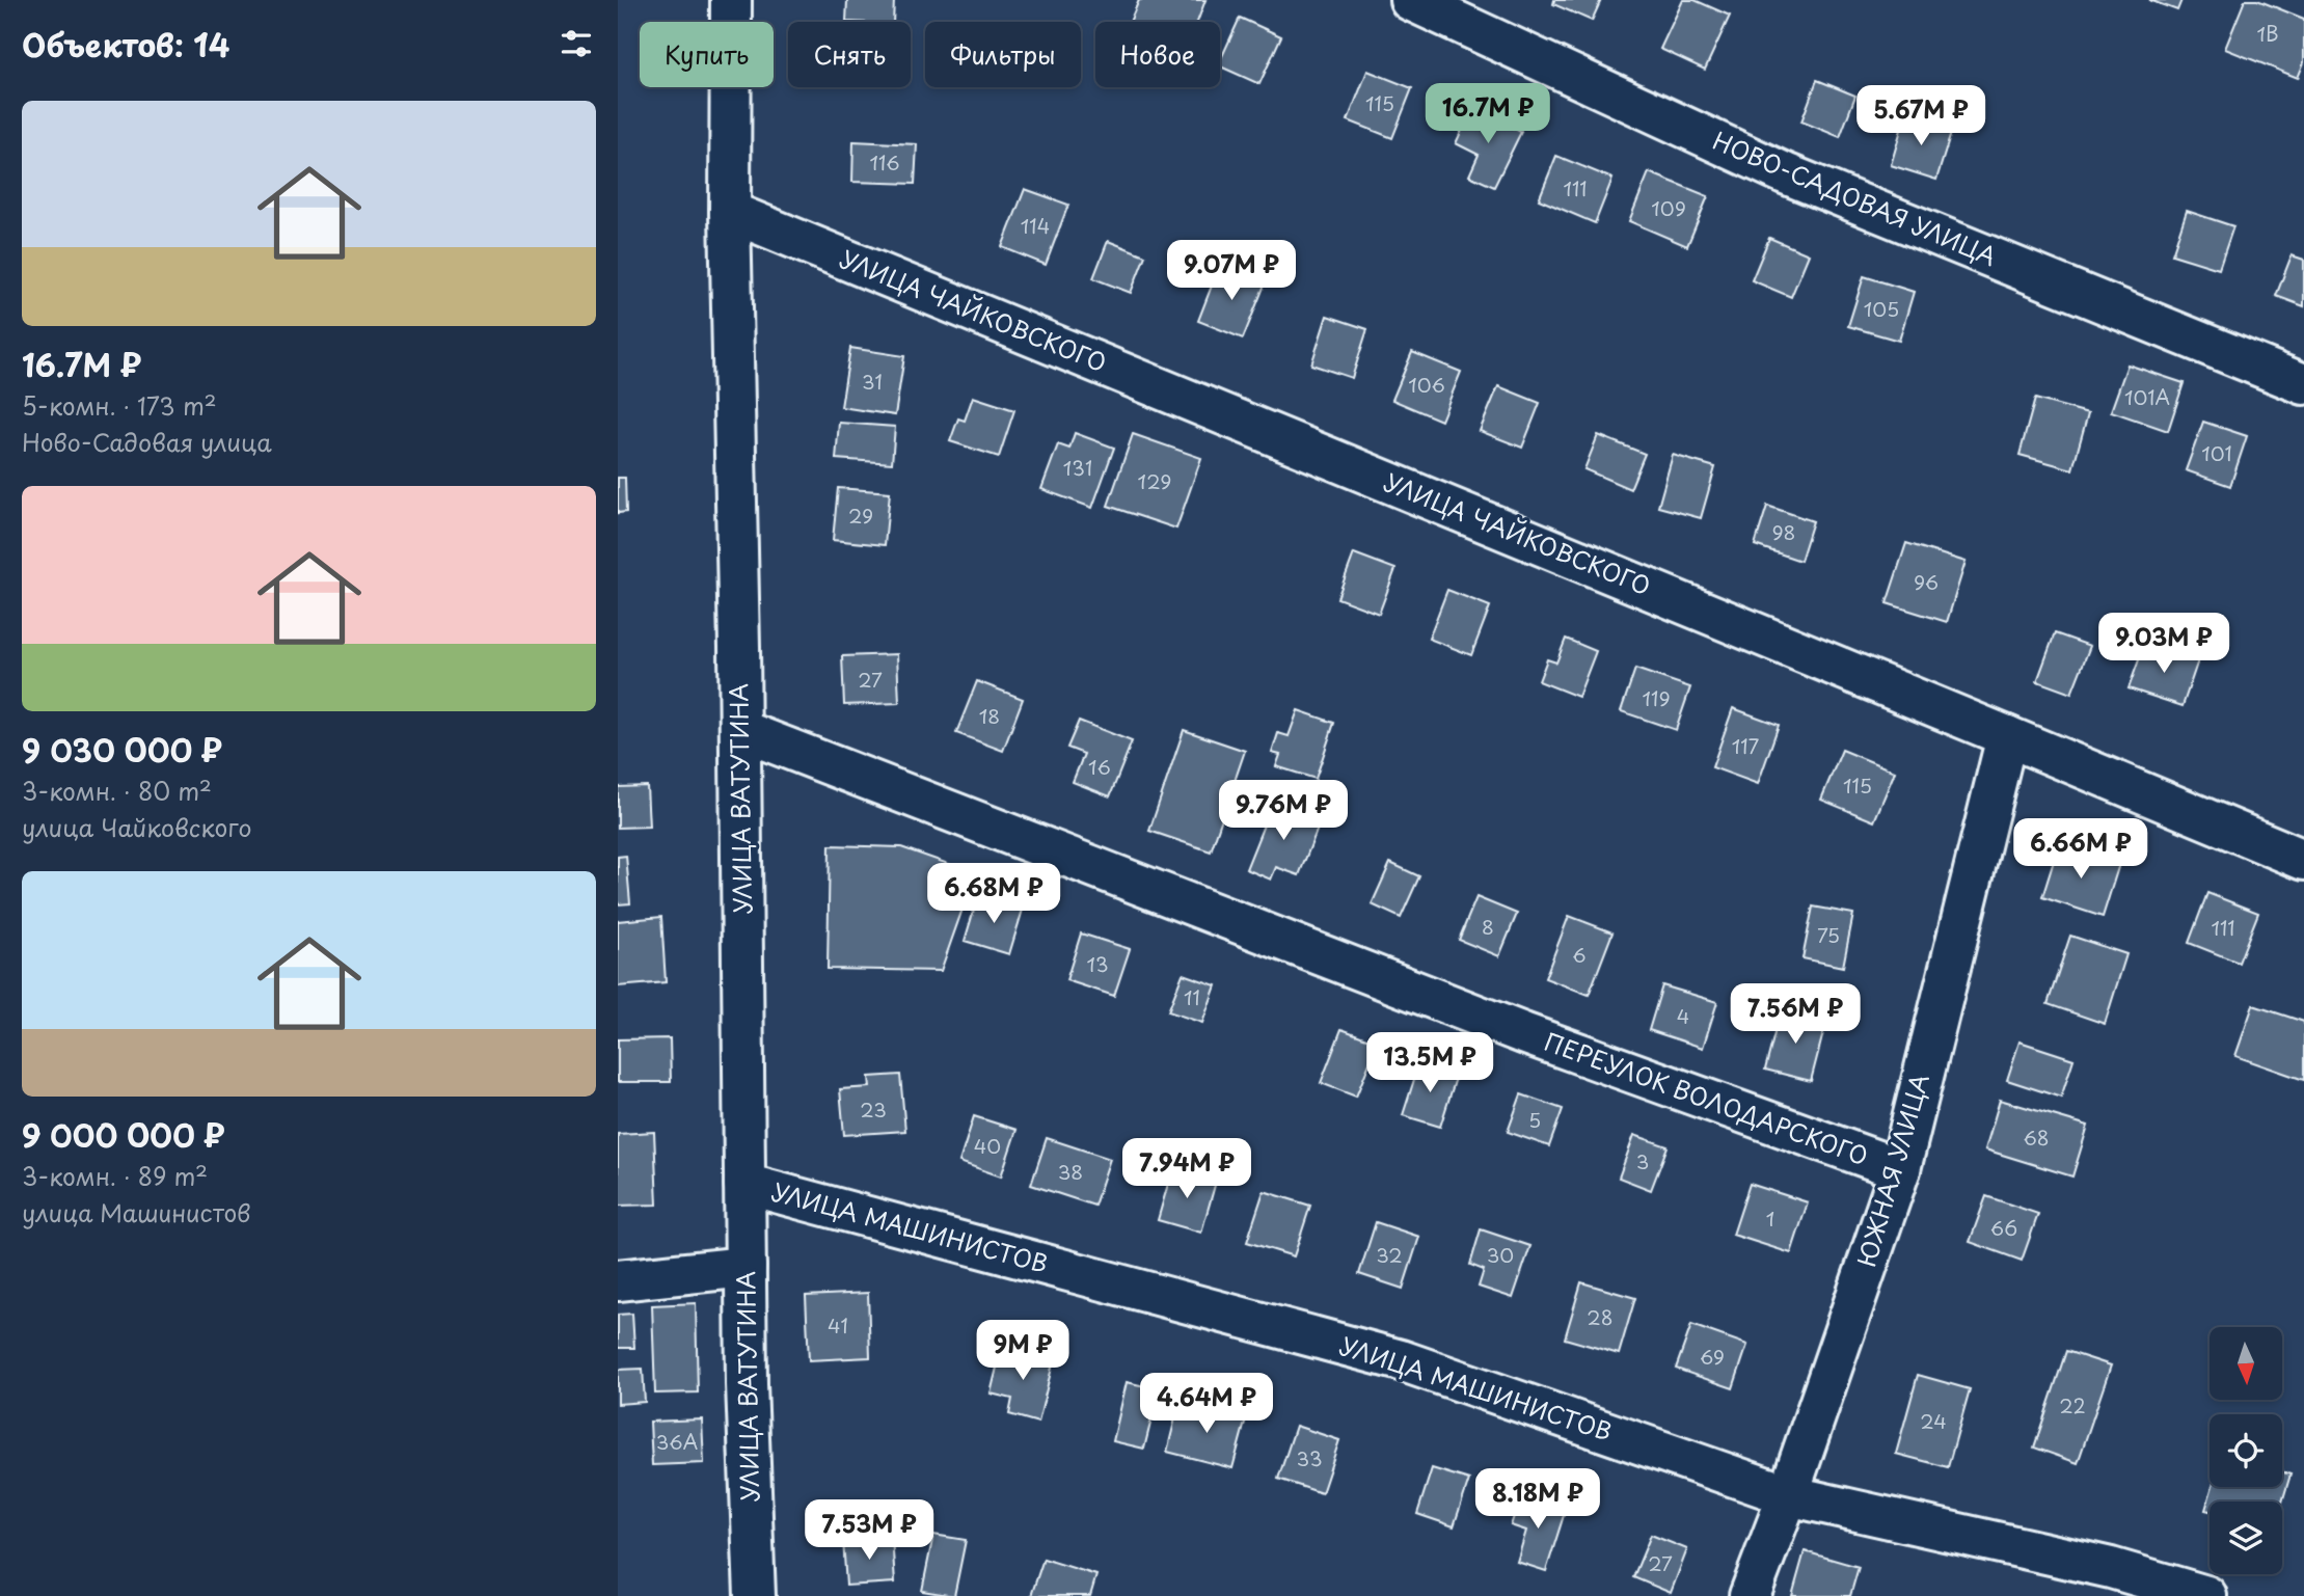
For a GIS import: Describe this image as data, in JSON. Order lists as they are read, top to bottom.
{
  "streets": {
    "street": [
      "НОВО-САДОВАЯ УЛИЦА",
      "УЛИЦА ЧАЙКОВСКОГО",
      "УЛИЦА ВАТУТИНА",
      "ПЕРЕУЛОК ВОЛОДАРСКОГО",
      "ЮЖНАЯ УЛИЦА",
      "УЛИЦА МАШИНИСТОВ"
    ]
  },
  "crossings": [
    ["УЛИЦА ЧАЙКОВСКОГО", "УЛИЦА ВАТУТИНА"],
    ["УЛИЦА ЧАЙКОВСКОГО", "ЮЖНАЯ УЛИЦА"],
    ["УЛИЦА ВАТУТИНА", "ПЕРЕУЛОК ВОЛОДАРСКОГО"],
    ["УЛИЦА ВАТУТИНА", "УЛИЦА МАШИНИСТОВ"],
    ["ПЕРЕУЛОК ВОЛОДАРСКОГО", "ЮЖНАЯ УЛИЦА"],
    ["ЮЖНАЯ УЛИЦА", "УЛИЦА МАШИНИСТОВ"]
  ],
  "house_numbers": [
    "1В",
    "115",
    "116",
    "111",
    "109",
    "114",
    "105",
    "31",
    "106",
    "101А",
    "101",
    "131",
    "129",
    "29",
    "98",
    "96",
    "27",
    "119",
    "18",
    "117",
    "16",
    "115",
    "8",
    "111",
    "75",
    "6",
    "13",
    "11",
    "4",
    "23",
    "5",
    "68",
    "40",
    "3",
    "38",
    "1",
    "66",
    "32",
    "30",
    "28",
    "41",
    "69",
    "22",
    "24",
    "36А",
    "33",
    "27"
  ],
  "north": "bottom",
  "page": {
    "heading": "Объектов: 14",
    "chip": [
      "Купить",
      "Снять",
      "Фильтры",
      "Новое"
    ],
    "price": [
      "16.7M ₽",
      "5.67M ₽",
      "9.07M ₽",
      "9.03M ₽",
      "9.76M ₽",
      "6.66M ₽",
      "6.68M ₽",
      "7.56M ₽",
      "13.5M ₽",
      "7.94M ₽",
      "9M ₽",
      "4.64M ₽",
      "8.18M ₽",
      "7.53M ₽"
    ],
    "list": [
      {
        "name": "16.7M ₽",
        "note": "5-комн. · 173 m² · Ново-Садовая улица"
      },
      {
        "name": "9 030 000 ₽",
        "note": "3-комн. · 80 m² · улица Чайковского"
      },
      {
        "name": "9 000 000 ₽",
        "note": "3-комн. · 89 m² · улица Машинистов"
      }
    ]
  }
}
